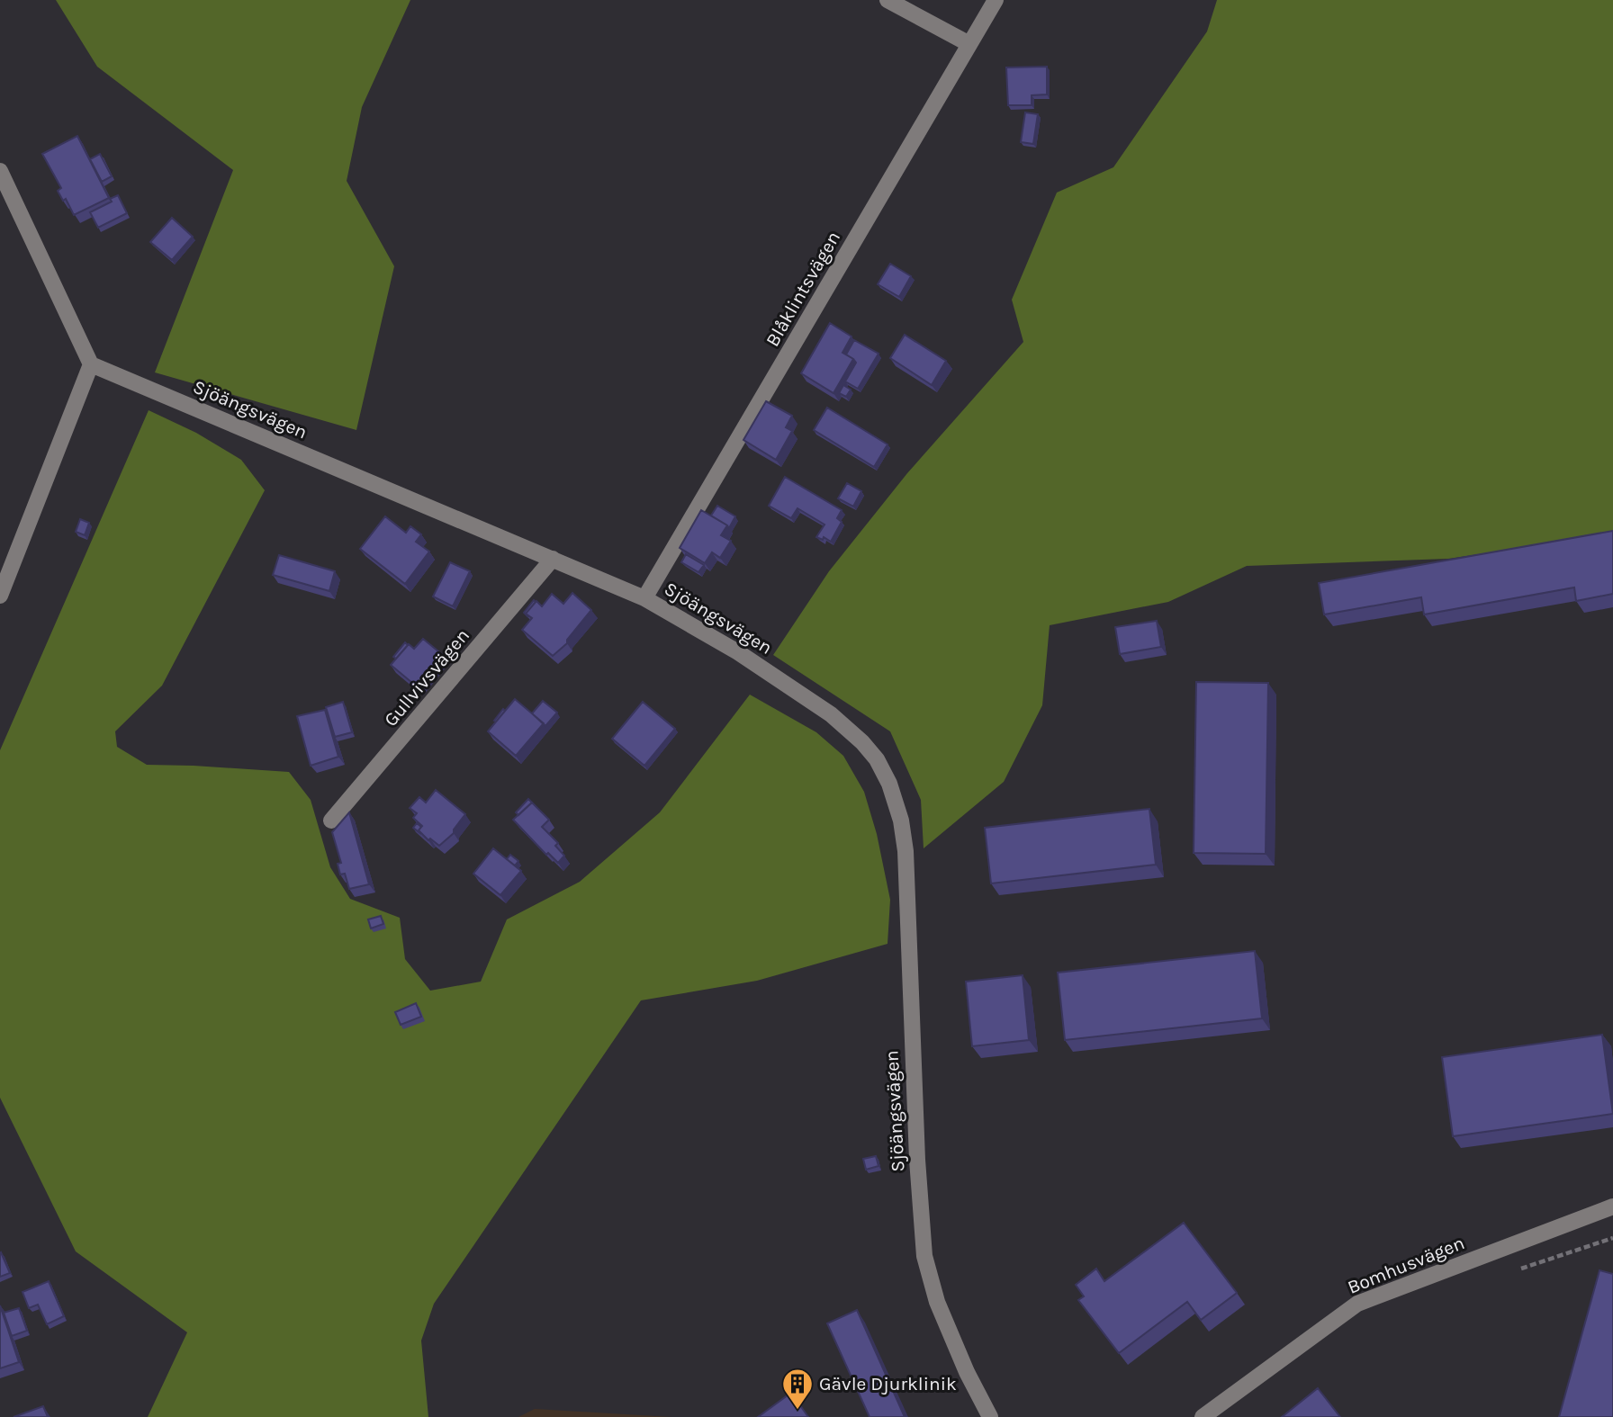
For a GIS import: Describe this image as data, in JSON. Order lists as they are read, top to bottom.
{
  "streets": {
    "street": [
      "Blåklintsvägen",
      "Sjöängsvägen",
      "Gullvivsvägen",
      "Bomhusvägen"
    ]
  },
  "crossings": [
    ["Blåklintsvägen", "Sjöängsvägen"],
    ["Sjöängsvägen", "Gullvivsvägen"]
  ],
  "places": {
    "building": ["Gävle Djurklinik"]
  }
}
